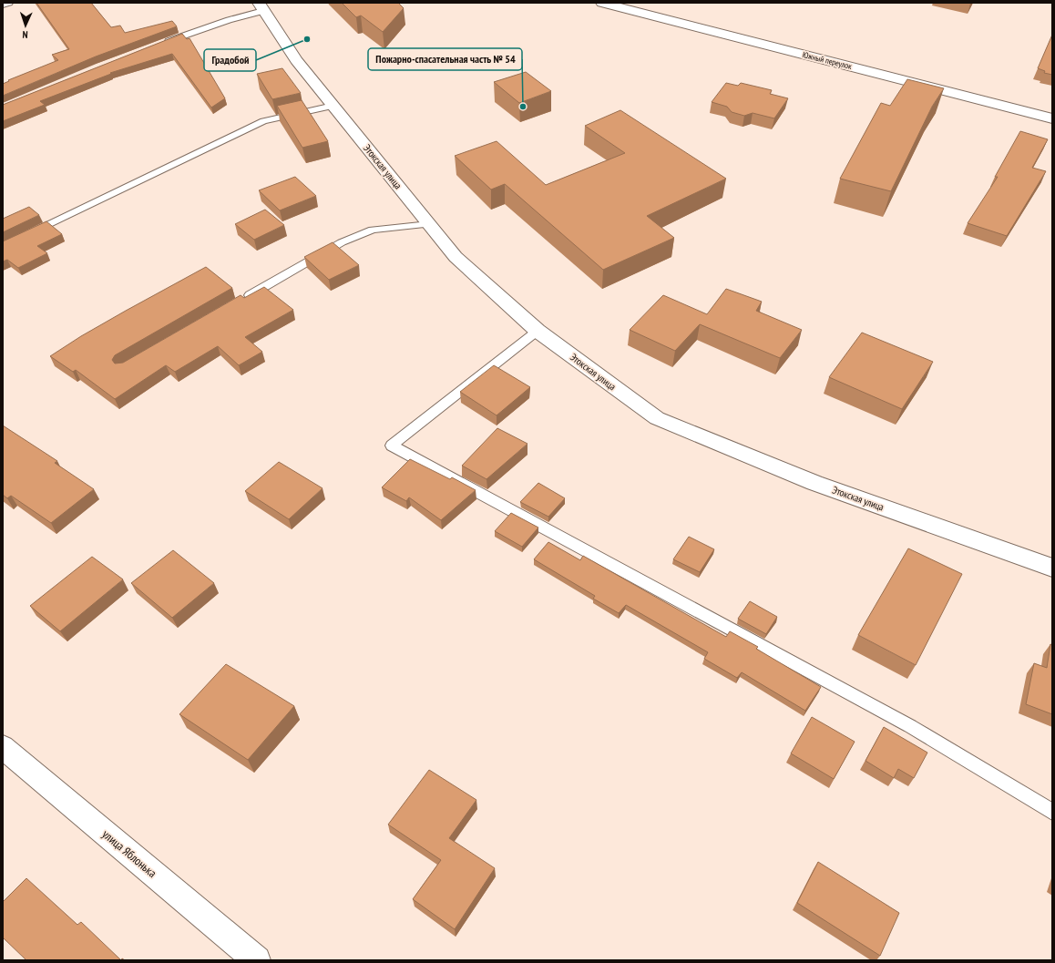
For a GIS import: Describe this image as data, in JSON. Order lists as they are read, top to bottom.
{
  "streets": {
    "main road": ["Южный переулок", "Этокская улица", "улица Яблонька"]
  },
  "places": ["Градобой", "Пожарно-спасательная часть № 54"],
  "north": "bottom"
}
